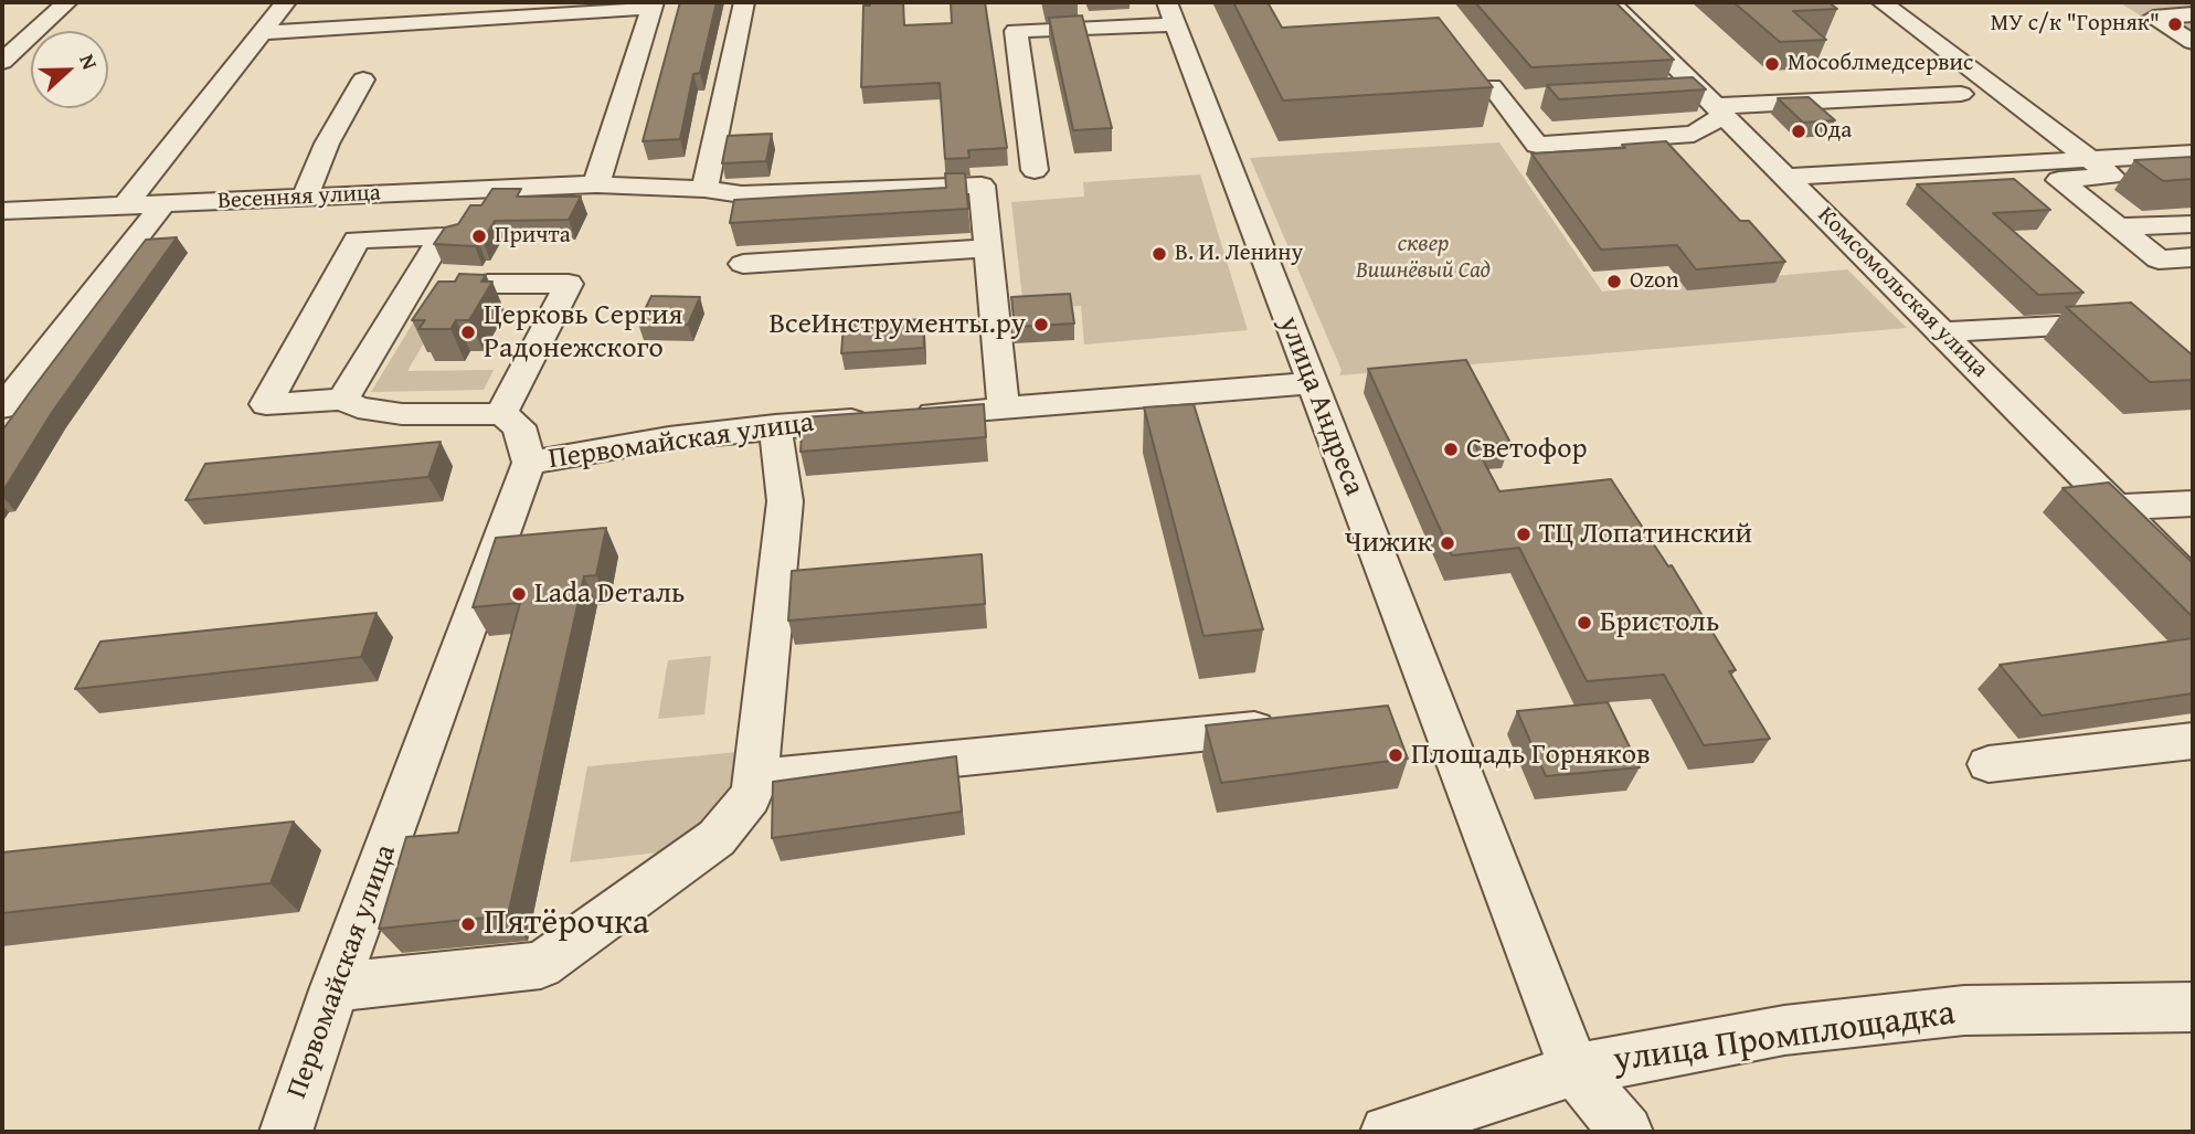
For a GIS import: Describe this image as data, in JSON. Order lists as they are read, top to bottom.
{
  "streets": {
    "street": [
      "Весенняя улица",
      "Комсомольская улица",
      "улица Андреса",
      "Первомайская улица",
      "улица Промплощадка"
    ]
  },
  "crossings": [
    ["улица Андреса", "Первомайская улица"],
    ["улица Андреса", "улица Промплощадка"]
  ],
  "parks": ["сквер Вишнёвый Сад"],
  "places": [
    "МУ с/к \"Горняк\"",
    "Мособлмедсервис",
    "Ода",
    "Причта",
    "В. И. Ленину",
    "Ozon",
    "ВсеИнструменты.ру",
    "Церковь Сергия Радонежского",
    "Светофор",
    "ТЦ Лопатинский",
    "Чижик",
    "Lada Dеталь",
    "Бристоль",
    "Площадь Горняков",
    "Пятёрочка"
  ],
  "north": "right"
}
